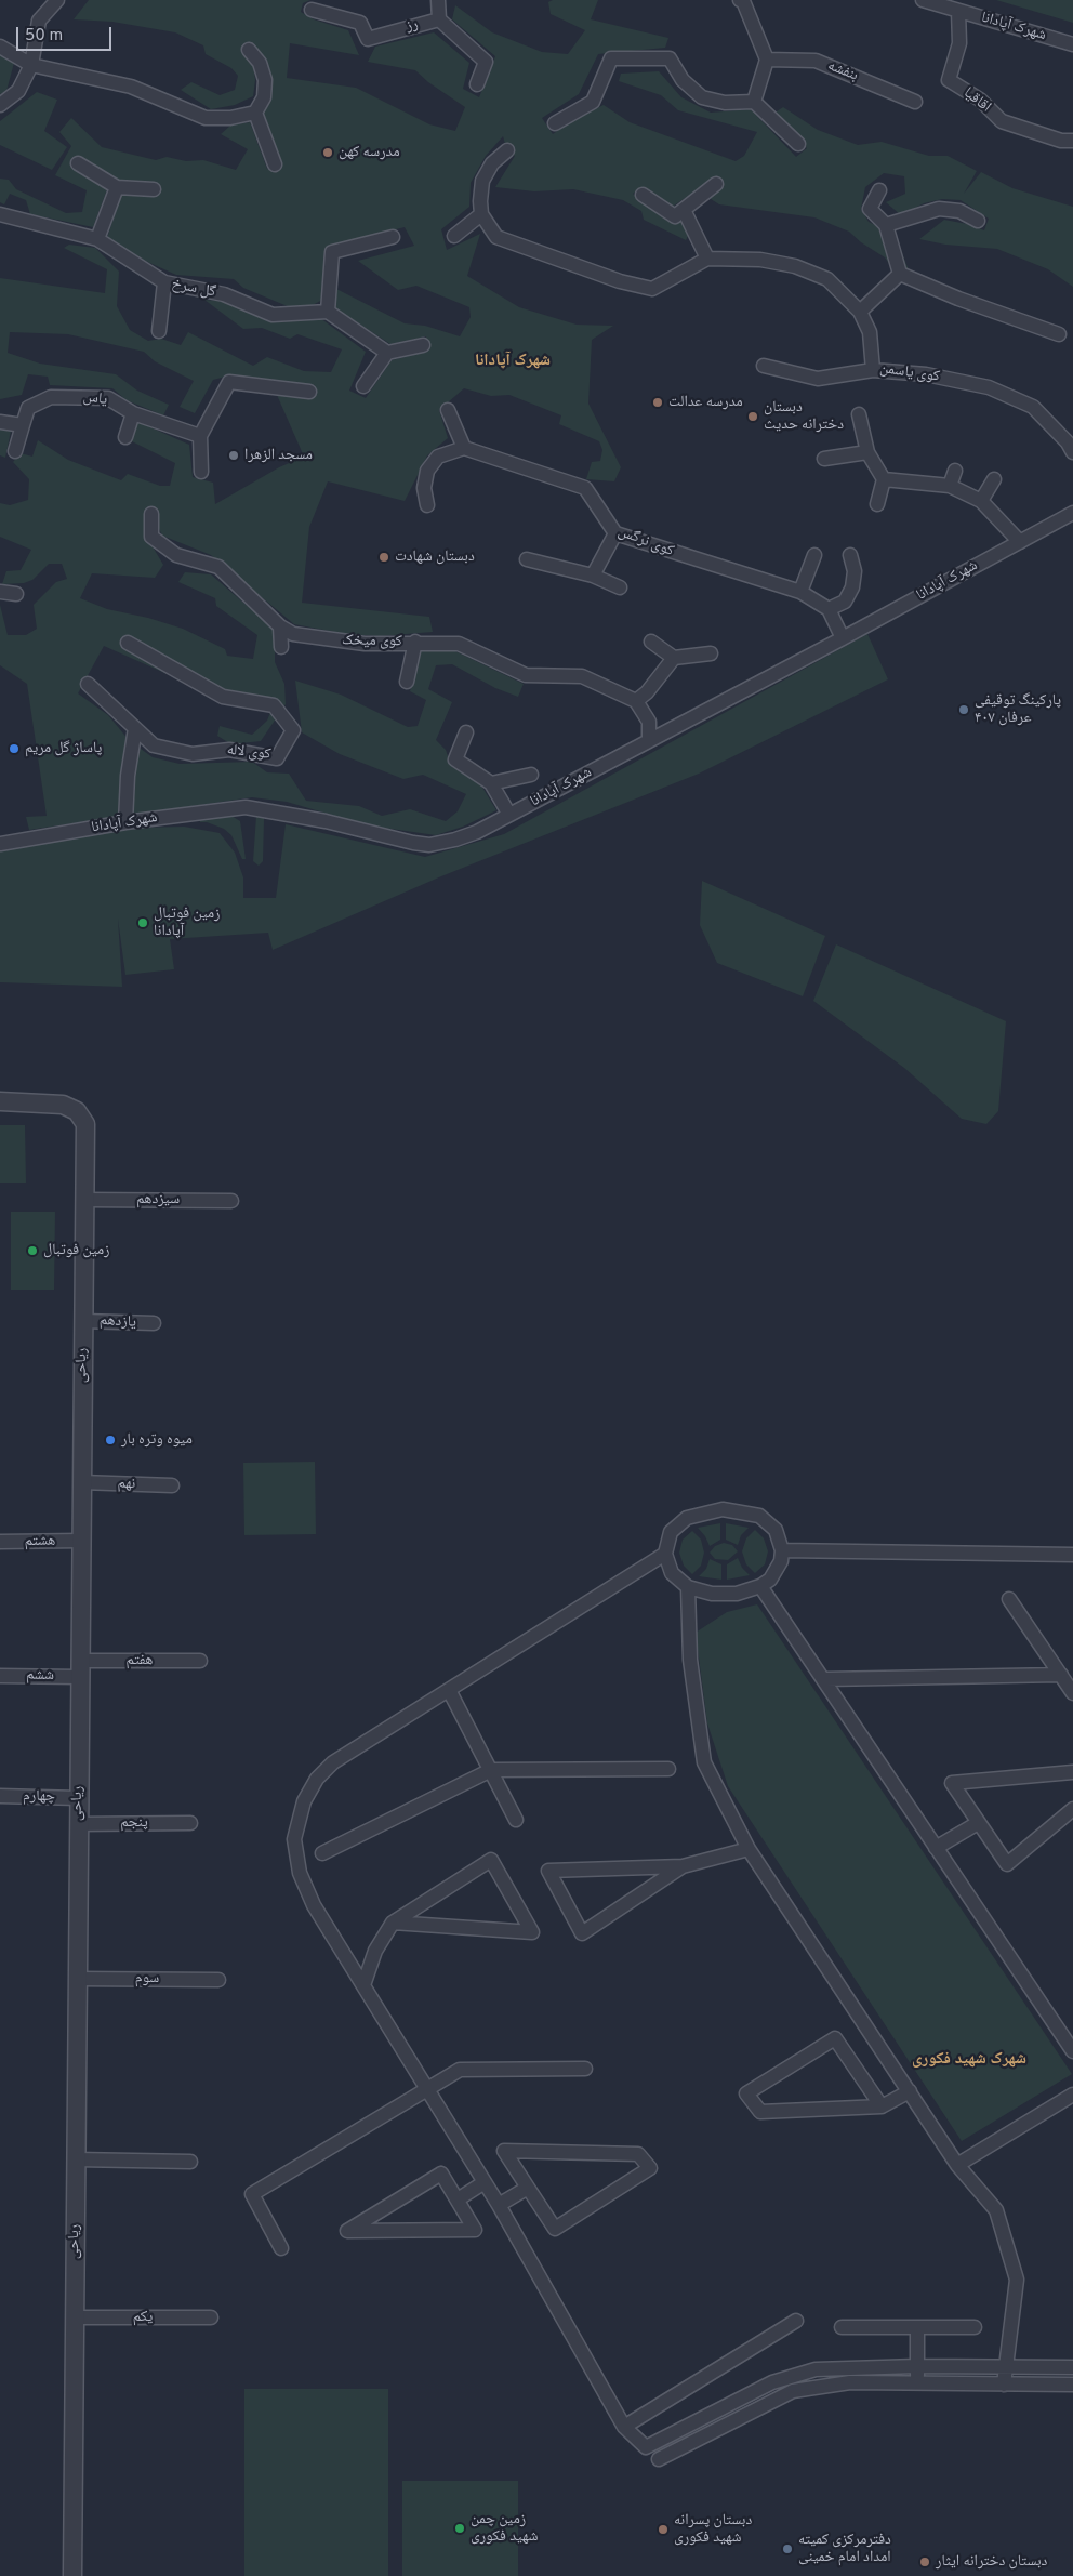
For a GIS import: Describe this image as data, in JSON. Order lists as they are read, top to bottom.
{
  "streets": {
    "street": [
      "رز",
      "شهرک آپادانا",
      "بنفشه",
      "اقاقیا",
      "گل سرخ",
      "کوی یاسمن",
      "یاس",
      "کوی نرگس",
      "کوی میخک",
      "کوی لاله",
      "سیزدهم",
      "یازدهم",
      "ریاحی",
      "نهم",
      "هشتم",
      "هفتم",
      "ششم",
      "چهارم",
      "پنجم",
      "سوم",
      "یکم"
    ]
  },
  "crossings": [
    ["شهرک آپادانا", "اقاقیا"],
    ["سیزدهم", "ریاحی"],
    ["یازدهم", "ریاحی"],
    ["ریاحی", "نهم"],
    ["ریاحی", "هشتم"],
    ["ریاحی", "هفتم"],
    ["ریاحی", "ششم"],
    ["ریاحی", "چهارم"],
    ["ریاحی", "پنجم"],
    ["ریاحی", "سوم"],
    ["ریاحی", "یکم"],
    ["هفتم", "ششم"]
  ],
  "districts": ["شهرک آپادانا", "شهرک شهید فکوری"],
  "places": [
    "مدرسه کهن",
    "مدرسه عدالت",
    "دبستان دخترانه حدیث",
    "مسجد الزهرا",
    "دبستان شهادت",
    "پارکینگ توقیفی عرفان ۴۰۷",
    "پاساژ گل مریم",
    "زمین فوتبال آپادانا",
    "زمین فوتبال",
    "میوه وتره بار",
    "زمین چمن شهید فکوری",
    "دبستان پسرانه شهید فکوری",
    "دفترمرکزی کمیته امداد امام خمینی",
    "دبستان دخترانه ایثار"
  ],
  "scale_bar": "50 m"
}
